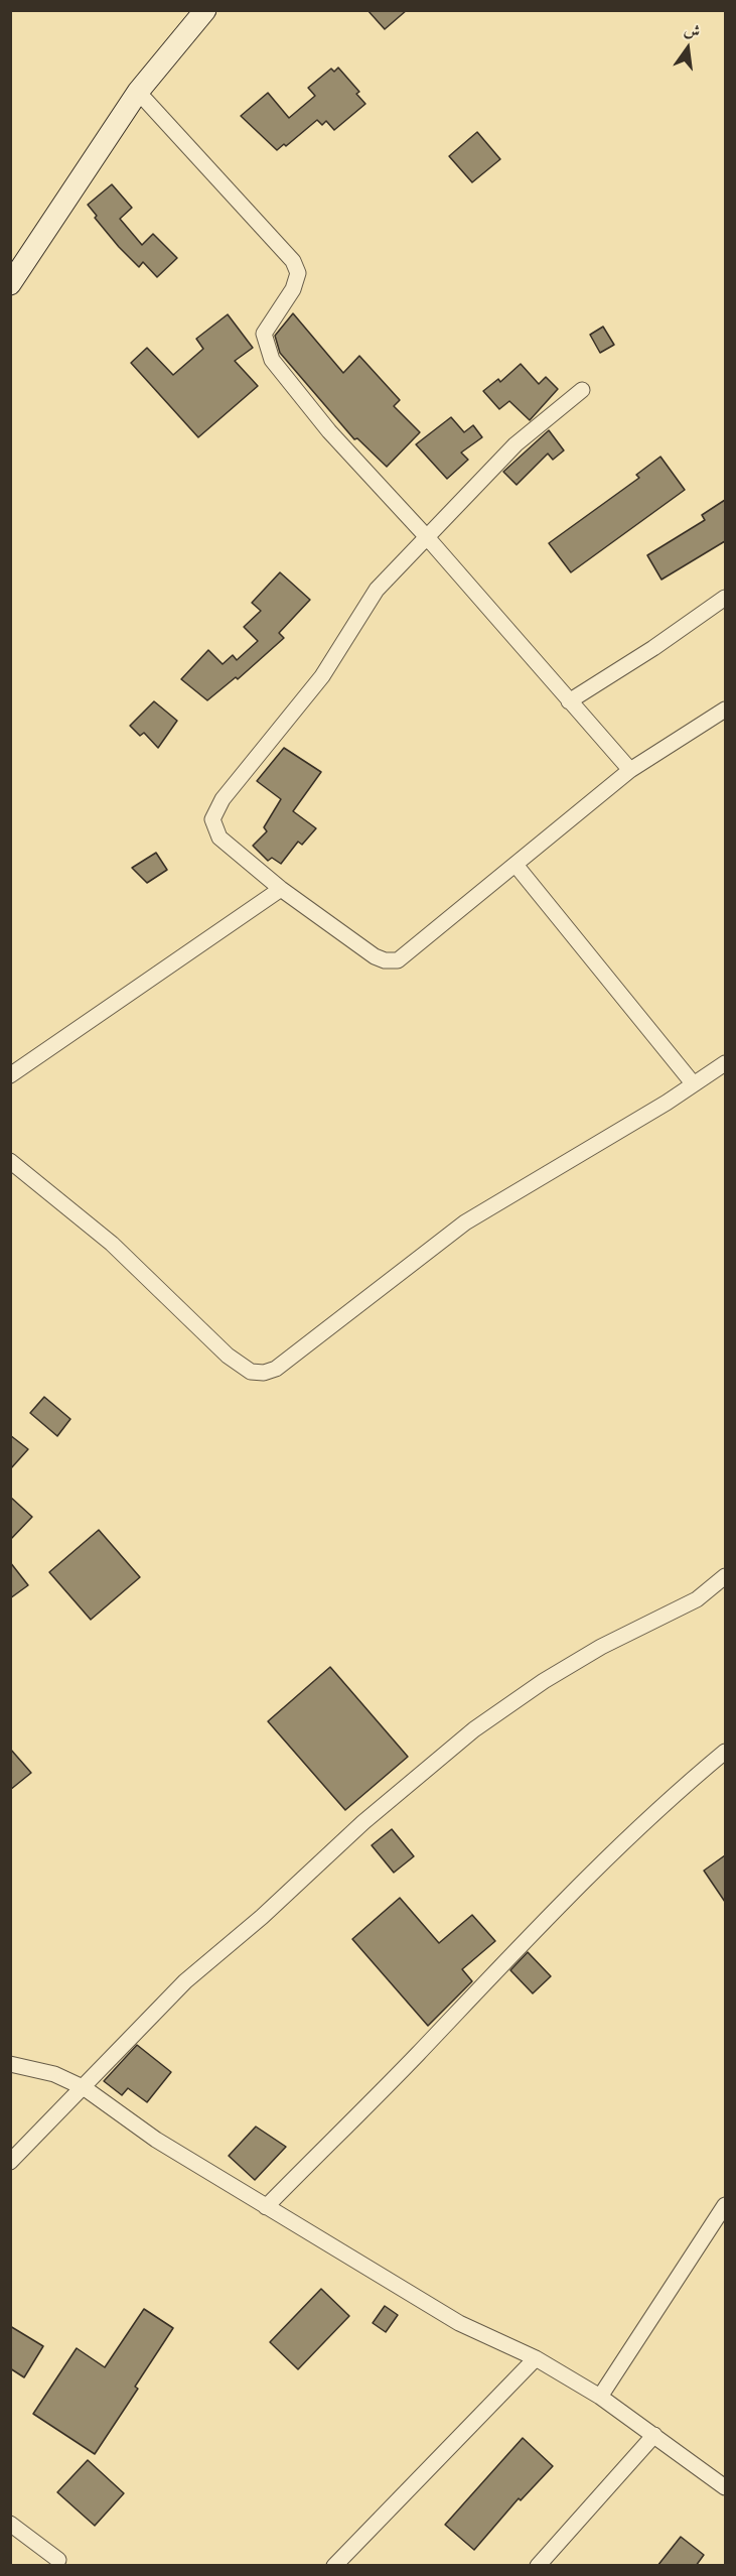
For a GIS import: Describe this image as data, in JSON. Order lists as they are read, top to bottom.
{
  "north": "top"
}
